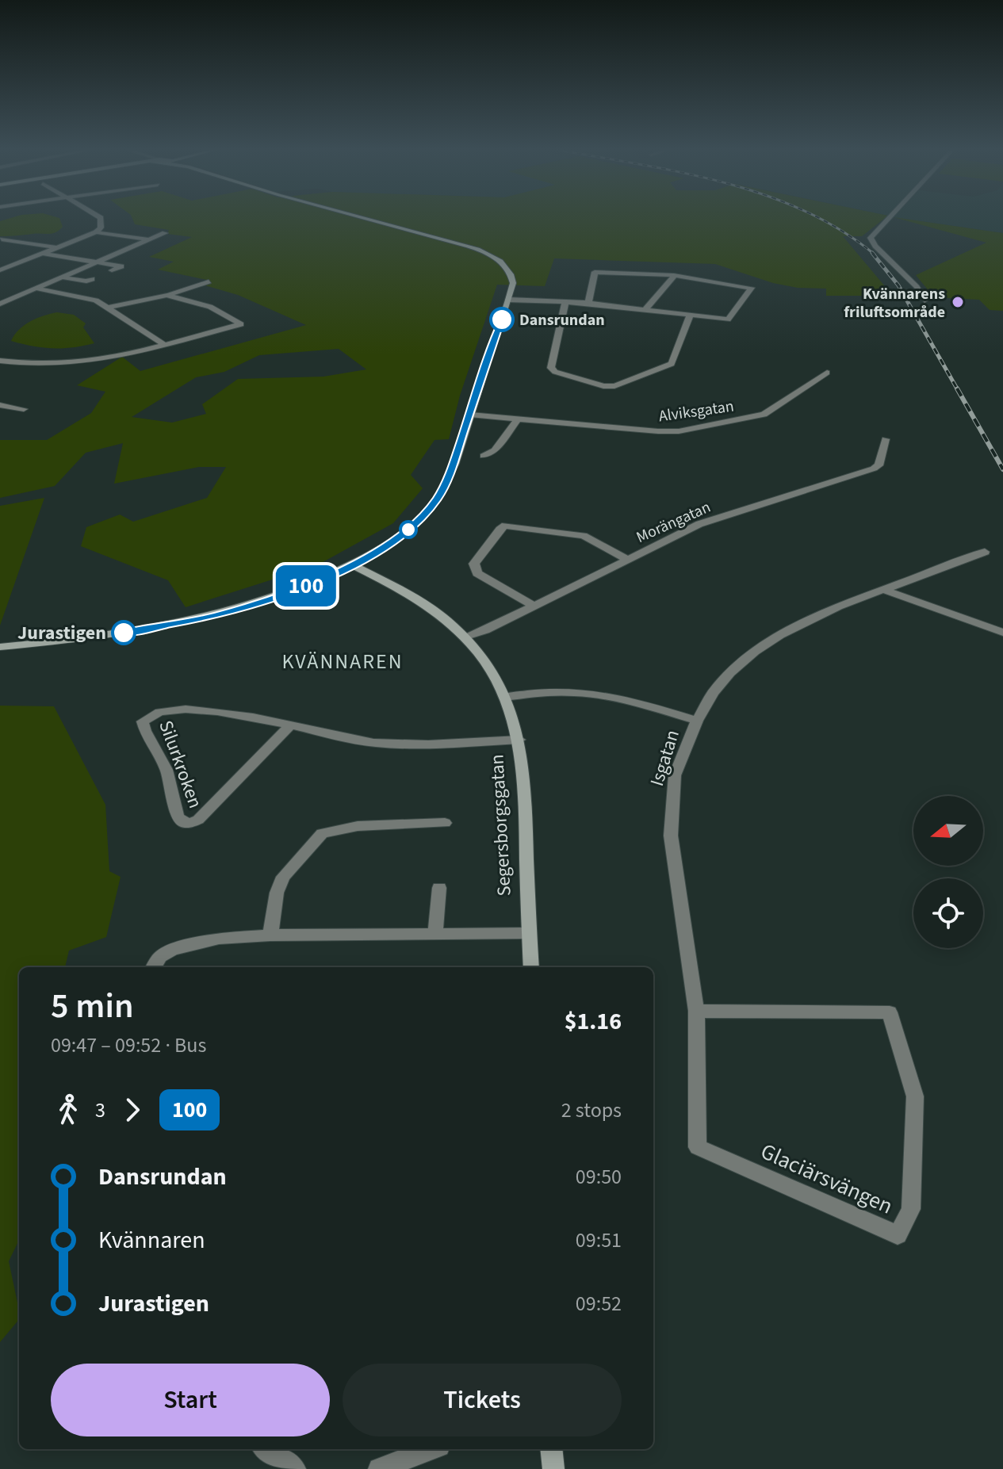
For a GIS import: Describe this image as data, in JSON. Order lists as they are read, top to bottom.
{
  "streets": {
    "main road": ["Segersborgsgatan"],
    "street": [
      "Alviksgatan",
      "Morängatan",
      "Isgatan",
      "Silurkroken",
      "Glaciärsvängen"
    ]
  },
  "crossings": [
    ["Morängatan", "Segersborgsgatan"],
    ["Isgatan", "Glaciärsvängen"],
    ["Silurkroken", "Segersborgsgatan"]
  ],
  "districts": ["KVÄNNAREN"],
  "places": ["Kvännarens friluftsområde", "Dansrundan", "Jurastigen"],
  "lines": ["bus line 100"],
  "north": "left",
  "page": {
    "on_map": "100",
    "heading": ["5 min", "09:47 – 09:52 · Bus", "$1.16"],
    "legs": ["3", "100", "2 stops"],
    "list": [
      {
        "name": "Dansrundan",
        "value": "09:50"
      },
      {
        "name": "Kvännaren",
        "value": "09:51"
      },
      {
        "name": "Jurastigen",
        "value": "09:52"
      }
    ],
    "buttons": ["Start", "Tickets"]
  }
}
